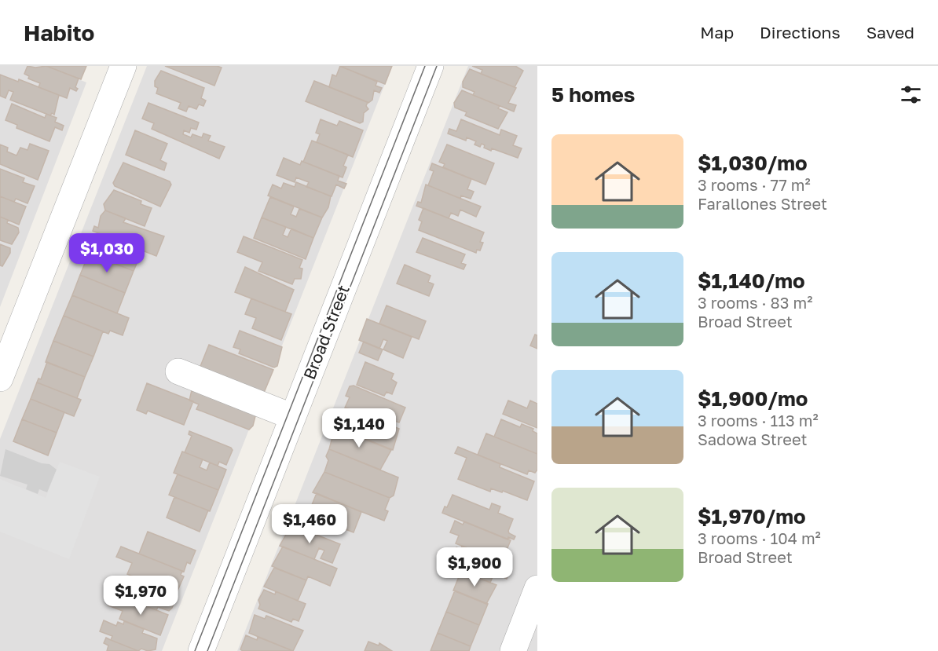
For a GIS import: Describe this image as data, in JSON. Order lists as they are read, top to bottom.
{
  "streets": {
    "street": ["Broad Street"]
  },
  "page": {
    "header": "Habito",
    "nav": ["Map", "Directions", "Saved"],
    "heading": "5 homes",
    "list": [
      {
        "name": "$1,030/mo",
        "note": "3 rooms · 77 m² · Farallones Street"
      },
      {
        "name": "$1,140/mo",
        "note": "3 rooms · 83 m² · Broad Street"
      },
      {
        "name": "$1,900/mo",
        "note": "3 rooms · 113 m² · Sadowa Street"
      },
      {
        "name": "$1,970/mo",
        "note": "3 rooms · 104 m² · Broad Street"
      }
    ],
    "price": [
      "$1,030",
      "$1,140",
      "$1,460",
      "$1,900",
      "$1,970"
    ]
  }
}
